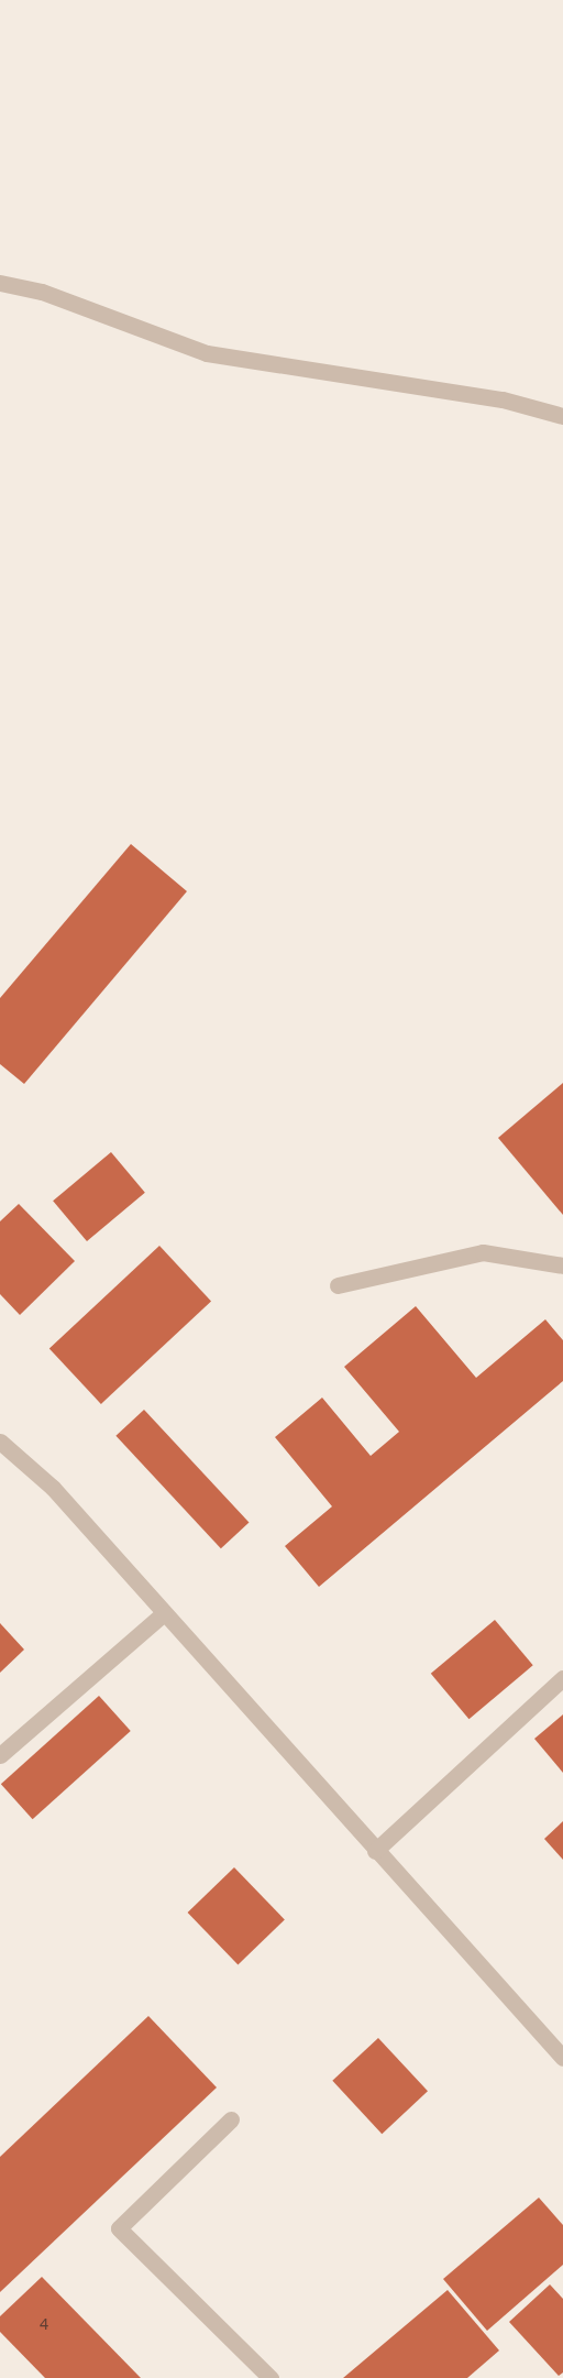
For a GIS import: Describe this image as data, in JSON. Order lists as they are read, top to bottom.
{
  "house_numbers": ["4"]
}
